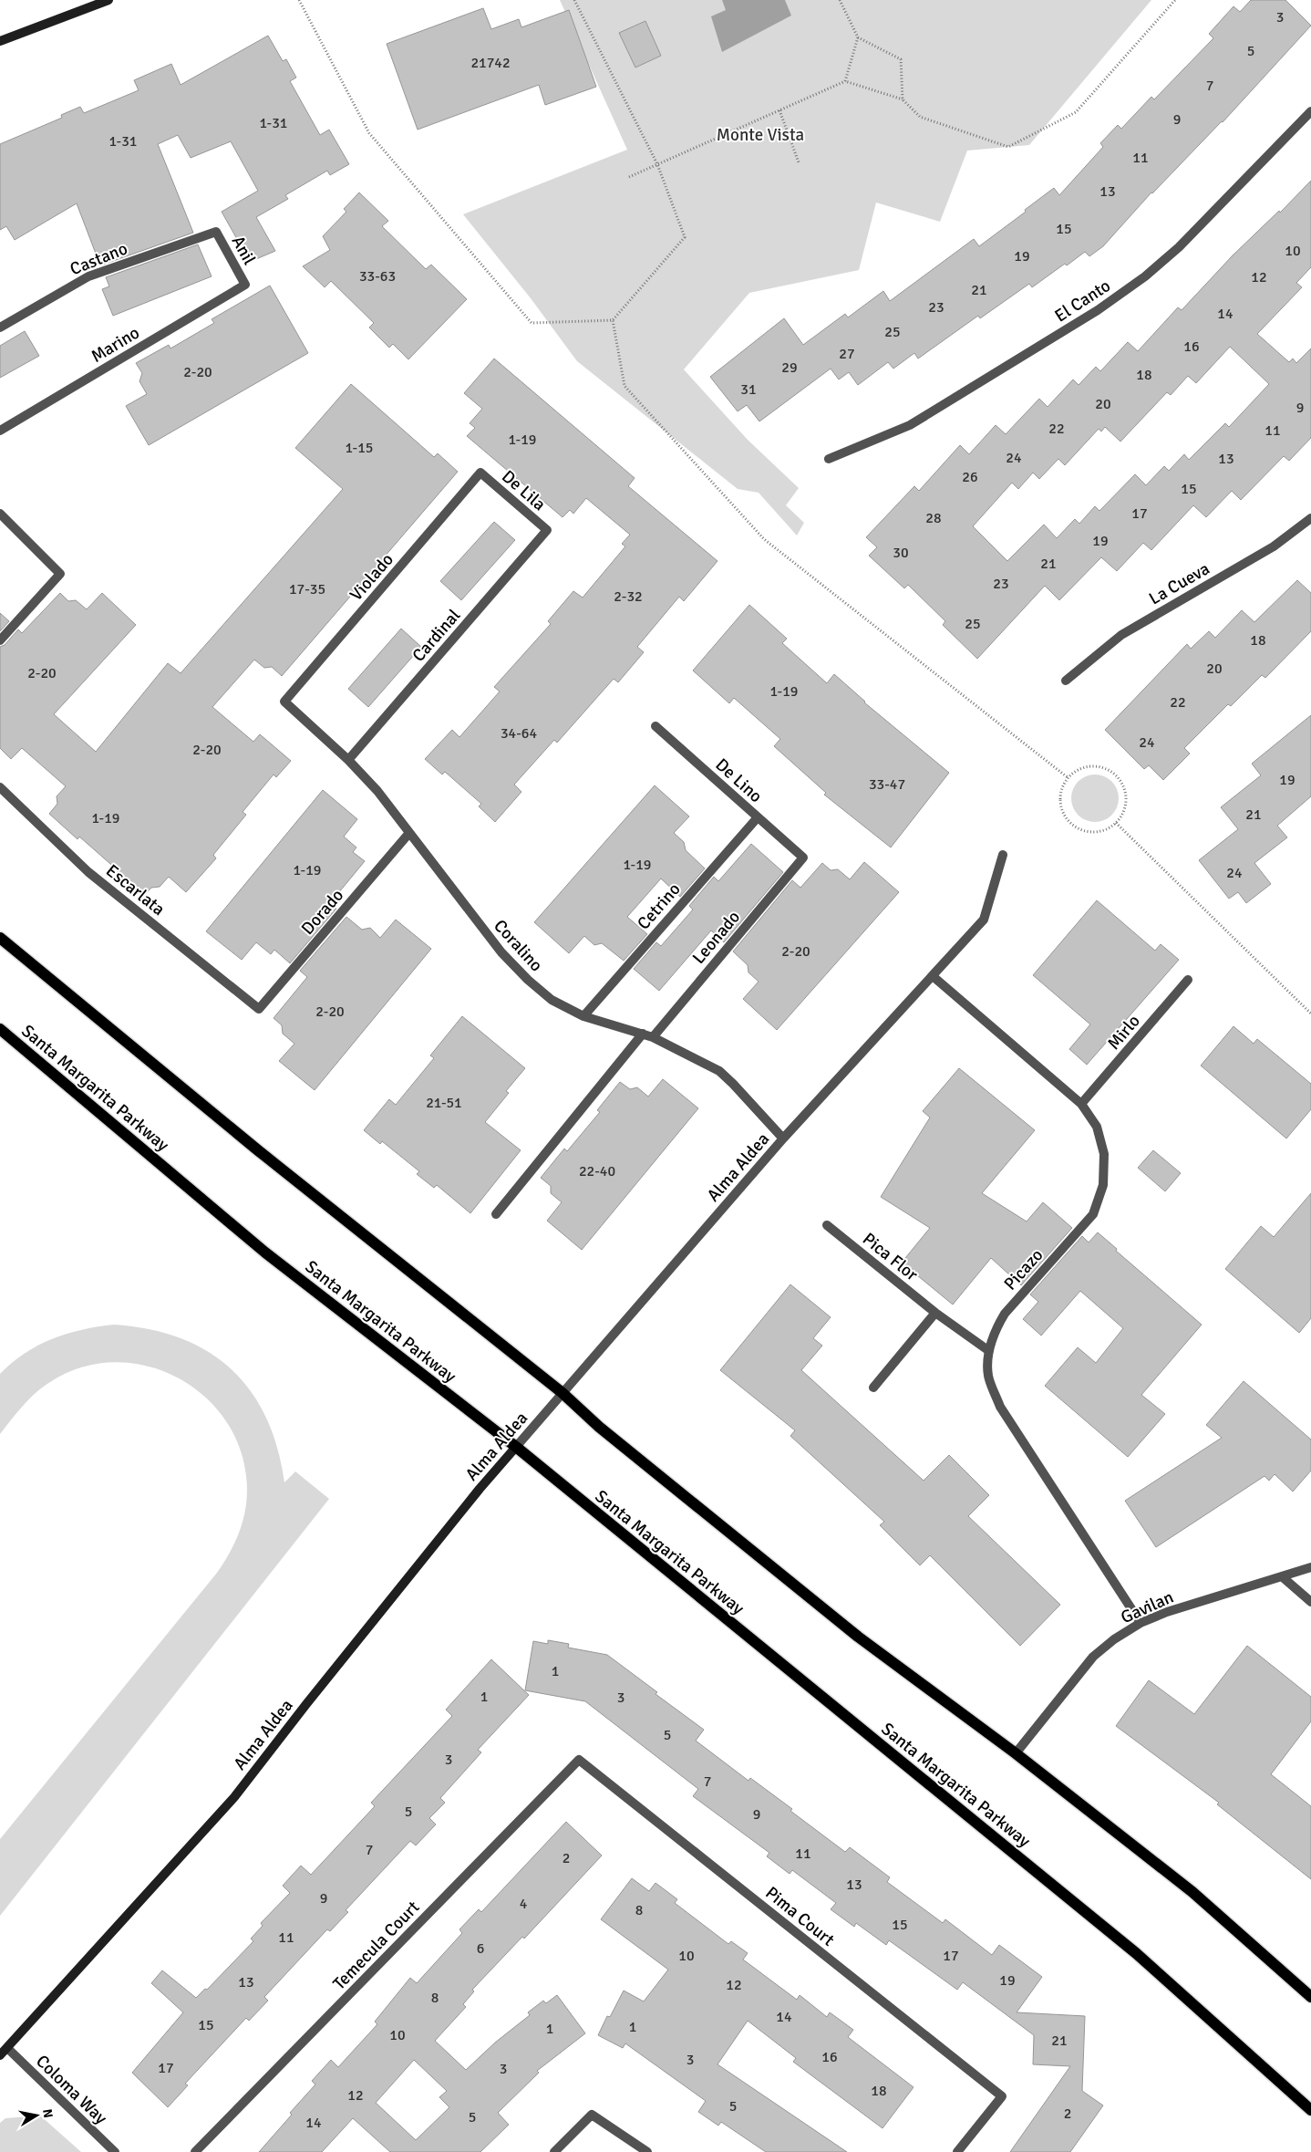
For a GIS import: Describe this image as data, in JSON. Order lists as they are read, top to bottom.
{
  "streets": {
    "main road": ["Santa Margarita Parkway", "Alma Aldea"],
    "street": [
      "Anil",
      "Castano",
      "El Canto",
      "Marino",
      "De Lila",
      "Violado",
      "La Cueva",
      "Cardinal",
      "De Lino",
      "Escarlata",
      "Cetrino",
      "Dorado",
      "Leonado",
      "Coralino",
      "Mirlo",
      "Pica Flor",
      "Picazo",
      "Gavilan",
      "Pima Court",
      "Temecula Court",
      "Coloma Way"
    ]
  },
  "crossings": [
    ["Anil", "Castano"],
    ["Anil", "Marino"],
    ["De Lila", "Violado"],
    ["De Lila", "Cardinal"],
    ["Violado", "Coralino"],
    ["Cardinal", "Coralino"],
    ["De Lino", "Cetrino"],
    ["De Lino", "Leonado"],
    ["Escarlata", "Dorado"],
    ["Cetrino", "Coralino"],
    ["Dorado", "Coralino"],
    ["Leonado", "Coralino"],
    ["Coralino", "Alma Aldea"],
    ["Mirlo", "Picazo"],
    ["Santa Margarita Parkway", "Alma Aldea"],
    ["Alma Aldea", "Picazo"],
    ["Alma Aldea", "Coloma Way"],
    ["Pica Flor", "Picazo"],
    ["Picazo", "Gavilan"],
    ["Pima Court", "Temecula Court"]
  ],
  "parks": ["Monte Vista"],
  "house_numbers": [
    "3",
    "5",
    "21742",
    "7",
    "9",
    "1-31",
    "1-31",
    "11",
    "13",
    "15",
    "10",
    "19",
    "33-63",
    "12",
    "21",
    "23",
    "14",
    "25",
    "16",
    "27",
    "29",
    "2-20",
    "18",
    "31",
    "20",
    "9",
    "22",
    "11",
    "1-19",
    "1-15",
    "24",
    "13",
    "26",
    "15",
    "17",
    "28",
    "19",
    "30",
    "21",
    "23",
    "17-35",
    "2-32",
    "25",
    "18",
    "20",
    "2-20",
    "1-19",
    "22",
    "34-64",
    "24",
    "2-20",
    "19",
    "33-47",
    "21",
    "1-19",
    "1-19",
    "1-19",
    "24",
    "2-20",
    "2-20",
    "21-51",
    "22-40",
    "1",
    "1",
    "3",
    "5",
    "3",
    "7",
    "5",
    "9",
    "7",
    "11",
    "2",
    "13",
    "9",
    "4",
    "8",
    "15",
    "11",
    "6",
    "10",
    "17",
    "19",
    "13",
    "12",
    "8",
    "14",
    "15",
    "1",
    "1",
    "10",
    "21",
    "16",
    "3",
    "17",
    "3",
    "18",
    "12",
    "5",
    "2",
    "5",
    "14"
  ],
  "north": "right"
}
